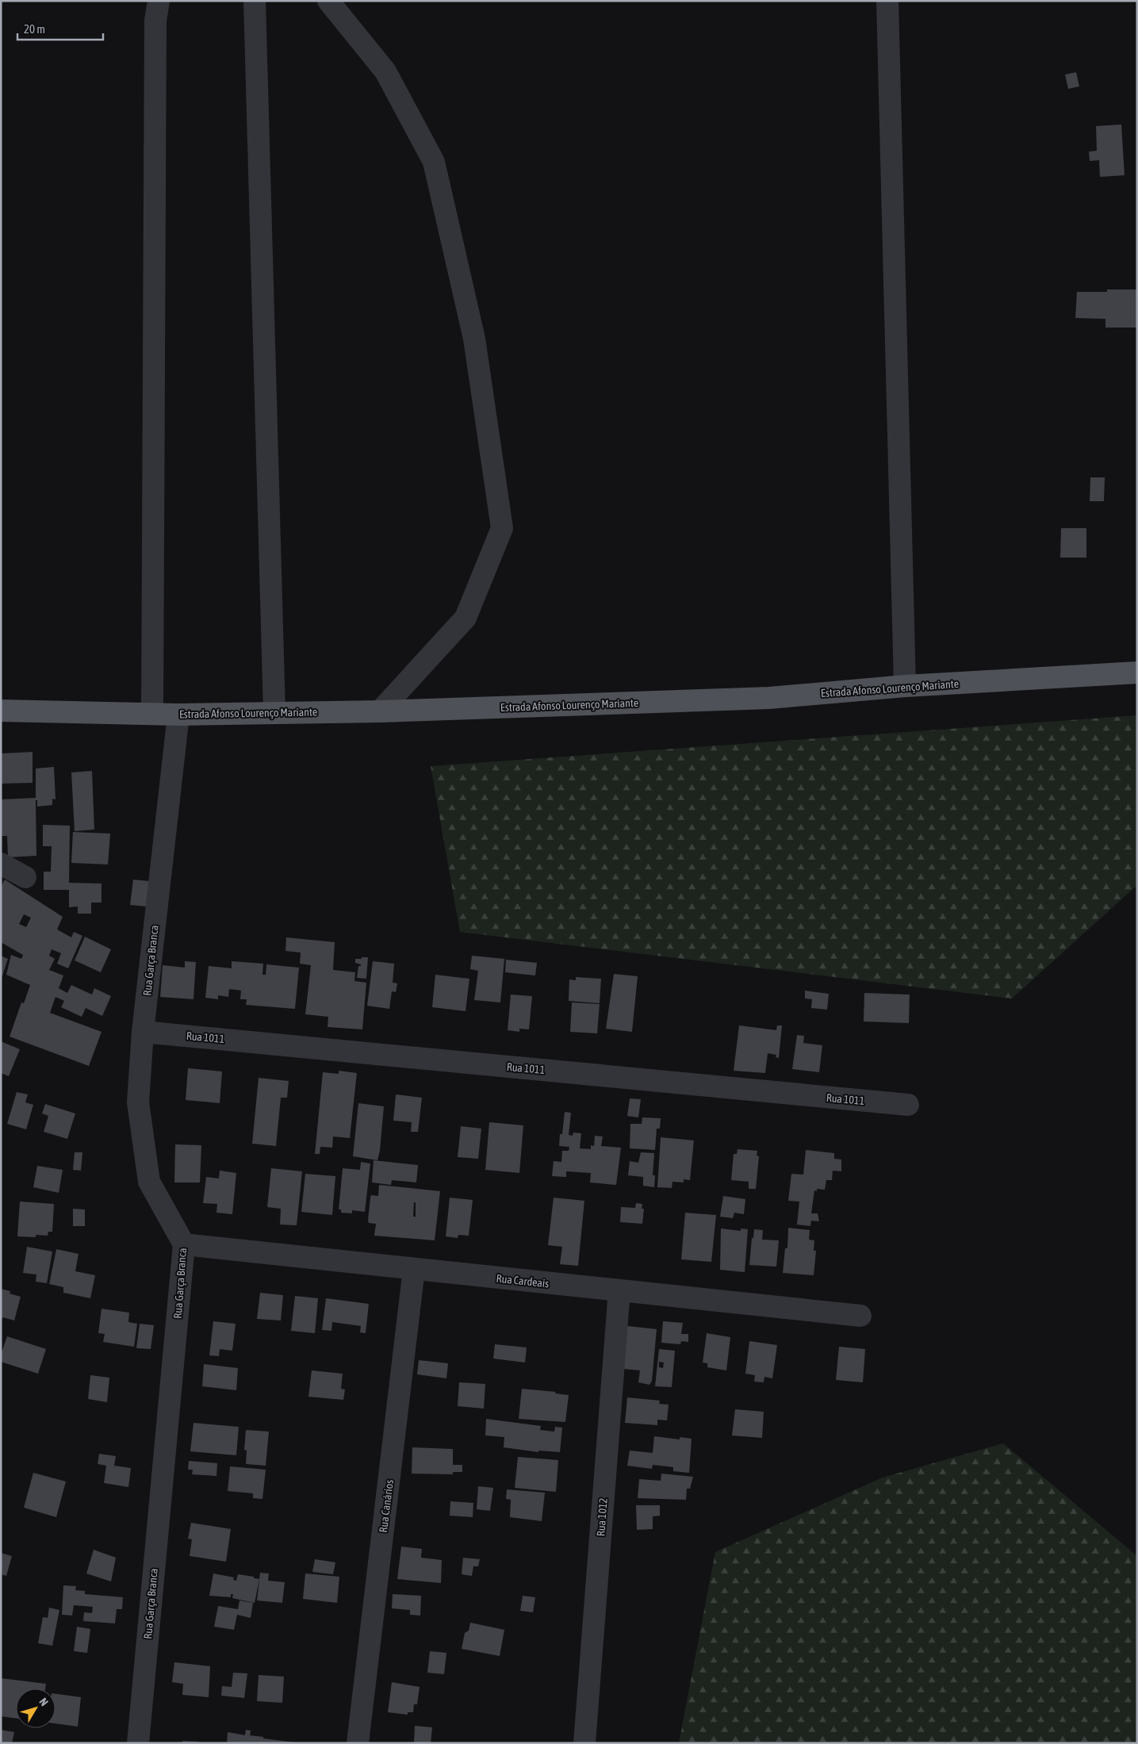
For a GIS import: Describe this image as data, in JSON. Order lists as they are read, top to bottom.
{
  "streets": {
    "main road": ["Estrada Afonso Lourenço Mariante"],
    "street": [
      "Rua Garça Branca",
      "Rua 1011",
      "Rua Cardeais",
      "Rua Canários",
      "Rua 1012"
    ]
  },
  "crossings": [
    ["Estrada Afonso Lourenço Mariante", "Rua Garça Branca"],
    ["Rua Garça Branca", "Rua 1011"],
    ["Rua Garça Branca", "Rua Cardeais"],
    ["Rua Cardeais", "Rua Canários"],
    ["Rua Cardeais", "Rua 1012"]
  ],
  "scale_bar": "20 m",
  "north": "top right"
}
